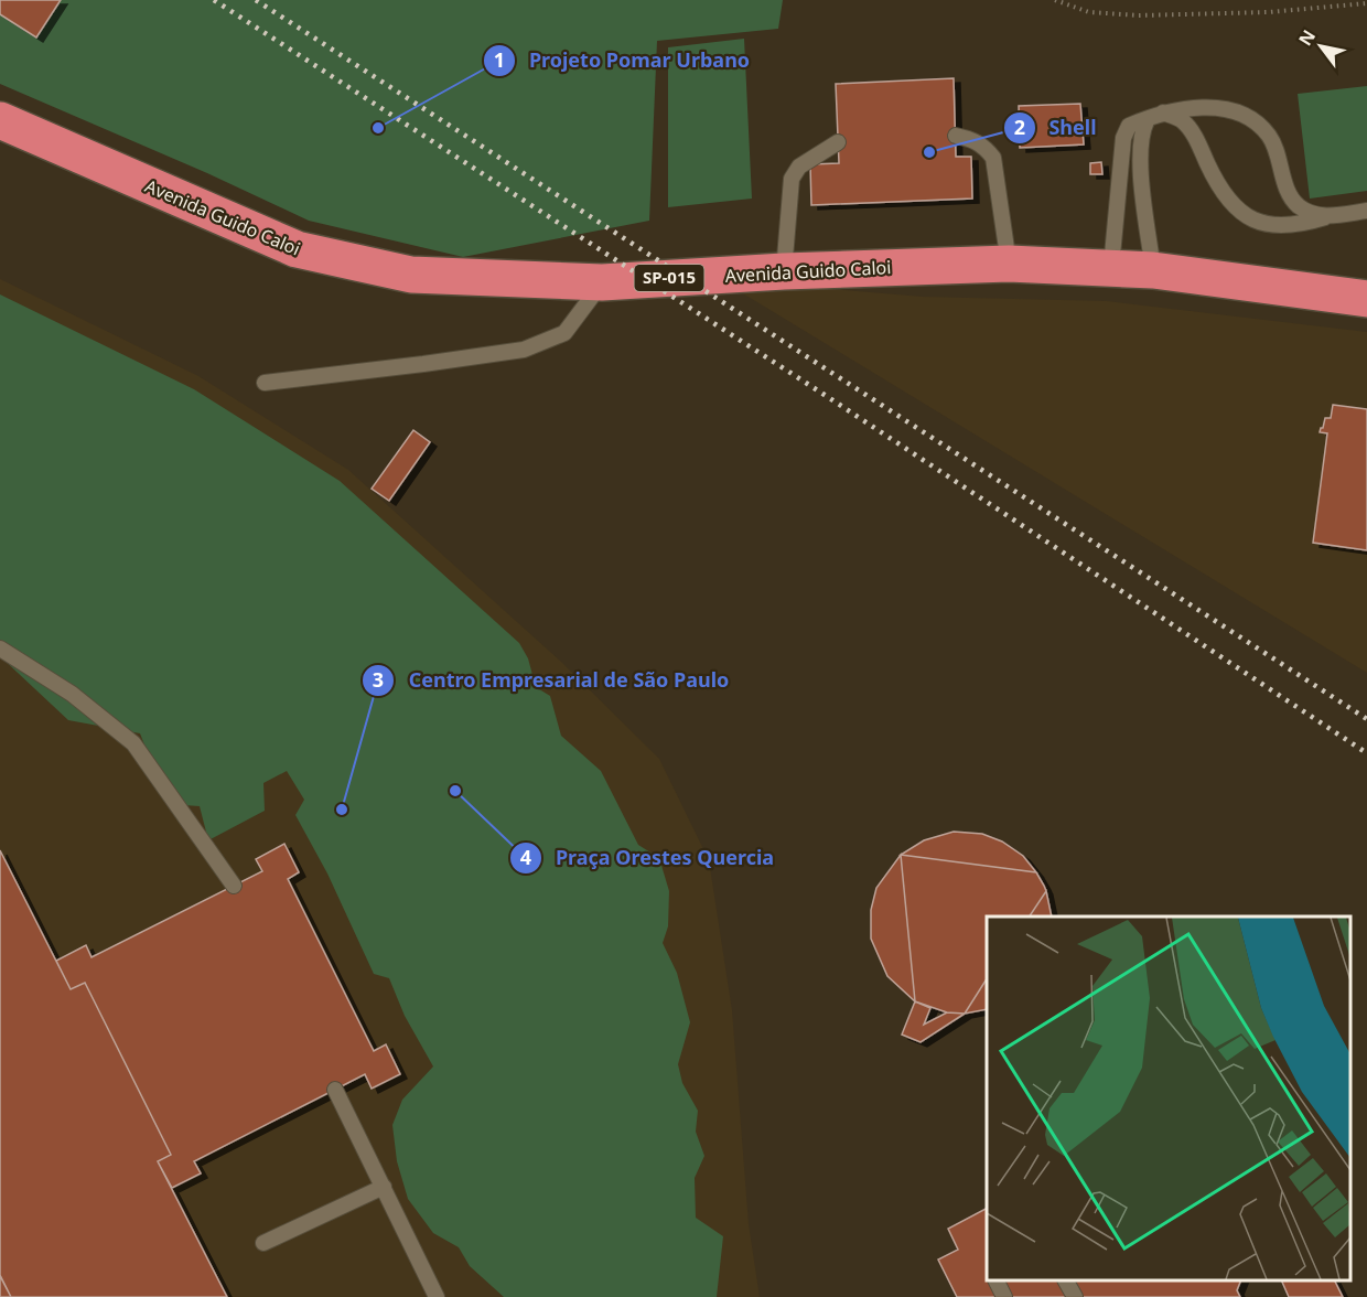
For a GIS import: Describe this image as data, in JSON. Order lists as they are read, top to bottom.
{
  "streets": {
    "highway": ["Avenida Guido Caloi", "SP-015"]
  },
  "places": [
    "Projeto Pomar Urbano",
    "Shell",
    "Praça Orestes Quercia",
    "Centro Empresarial de São Paulo"
  ],
  "north": "top left"
}
